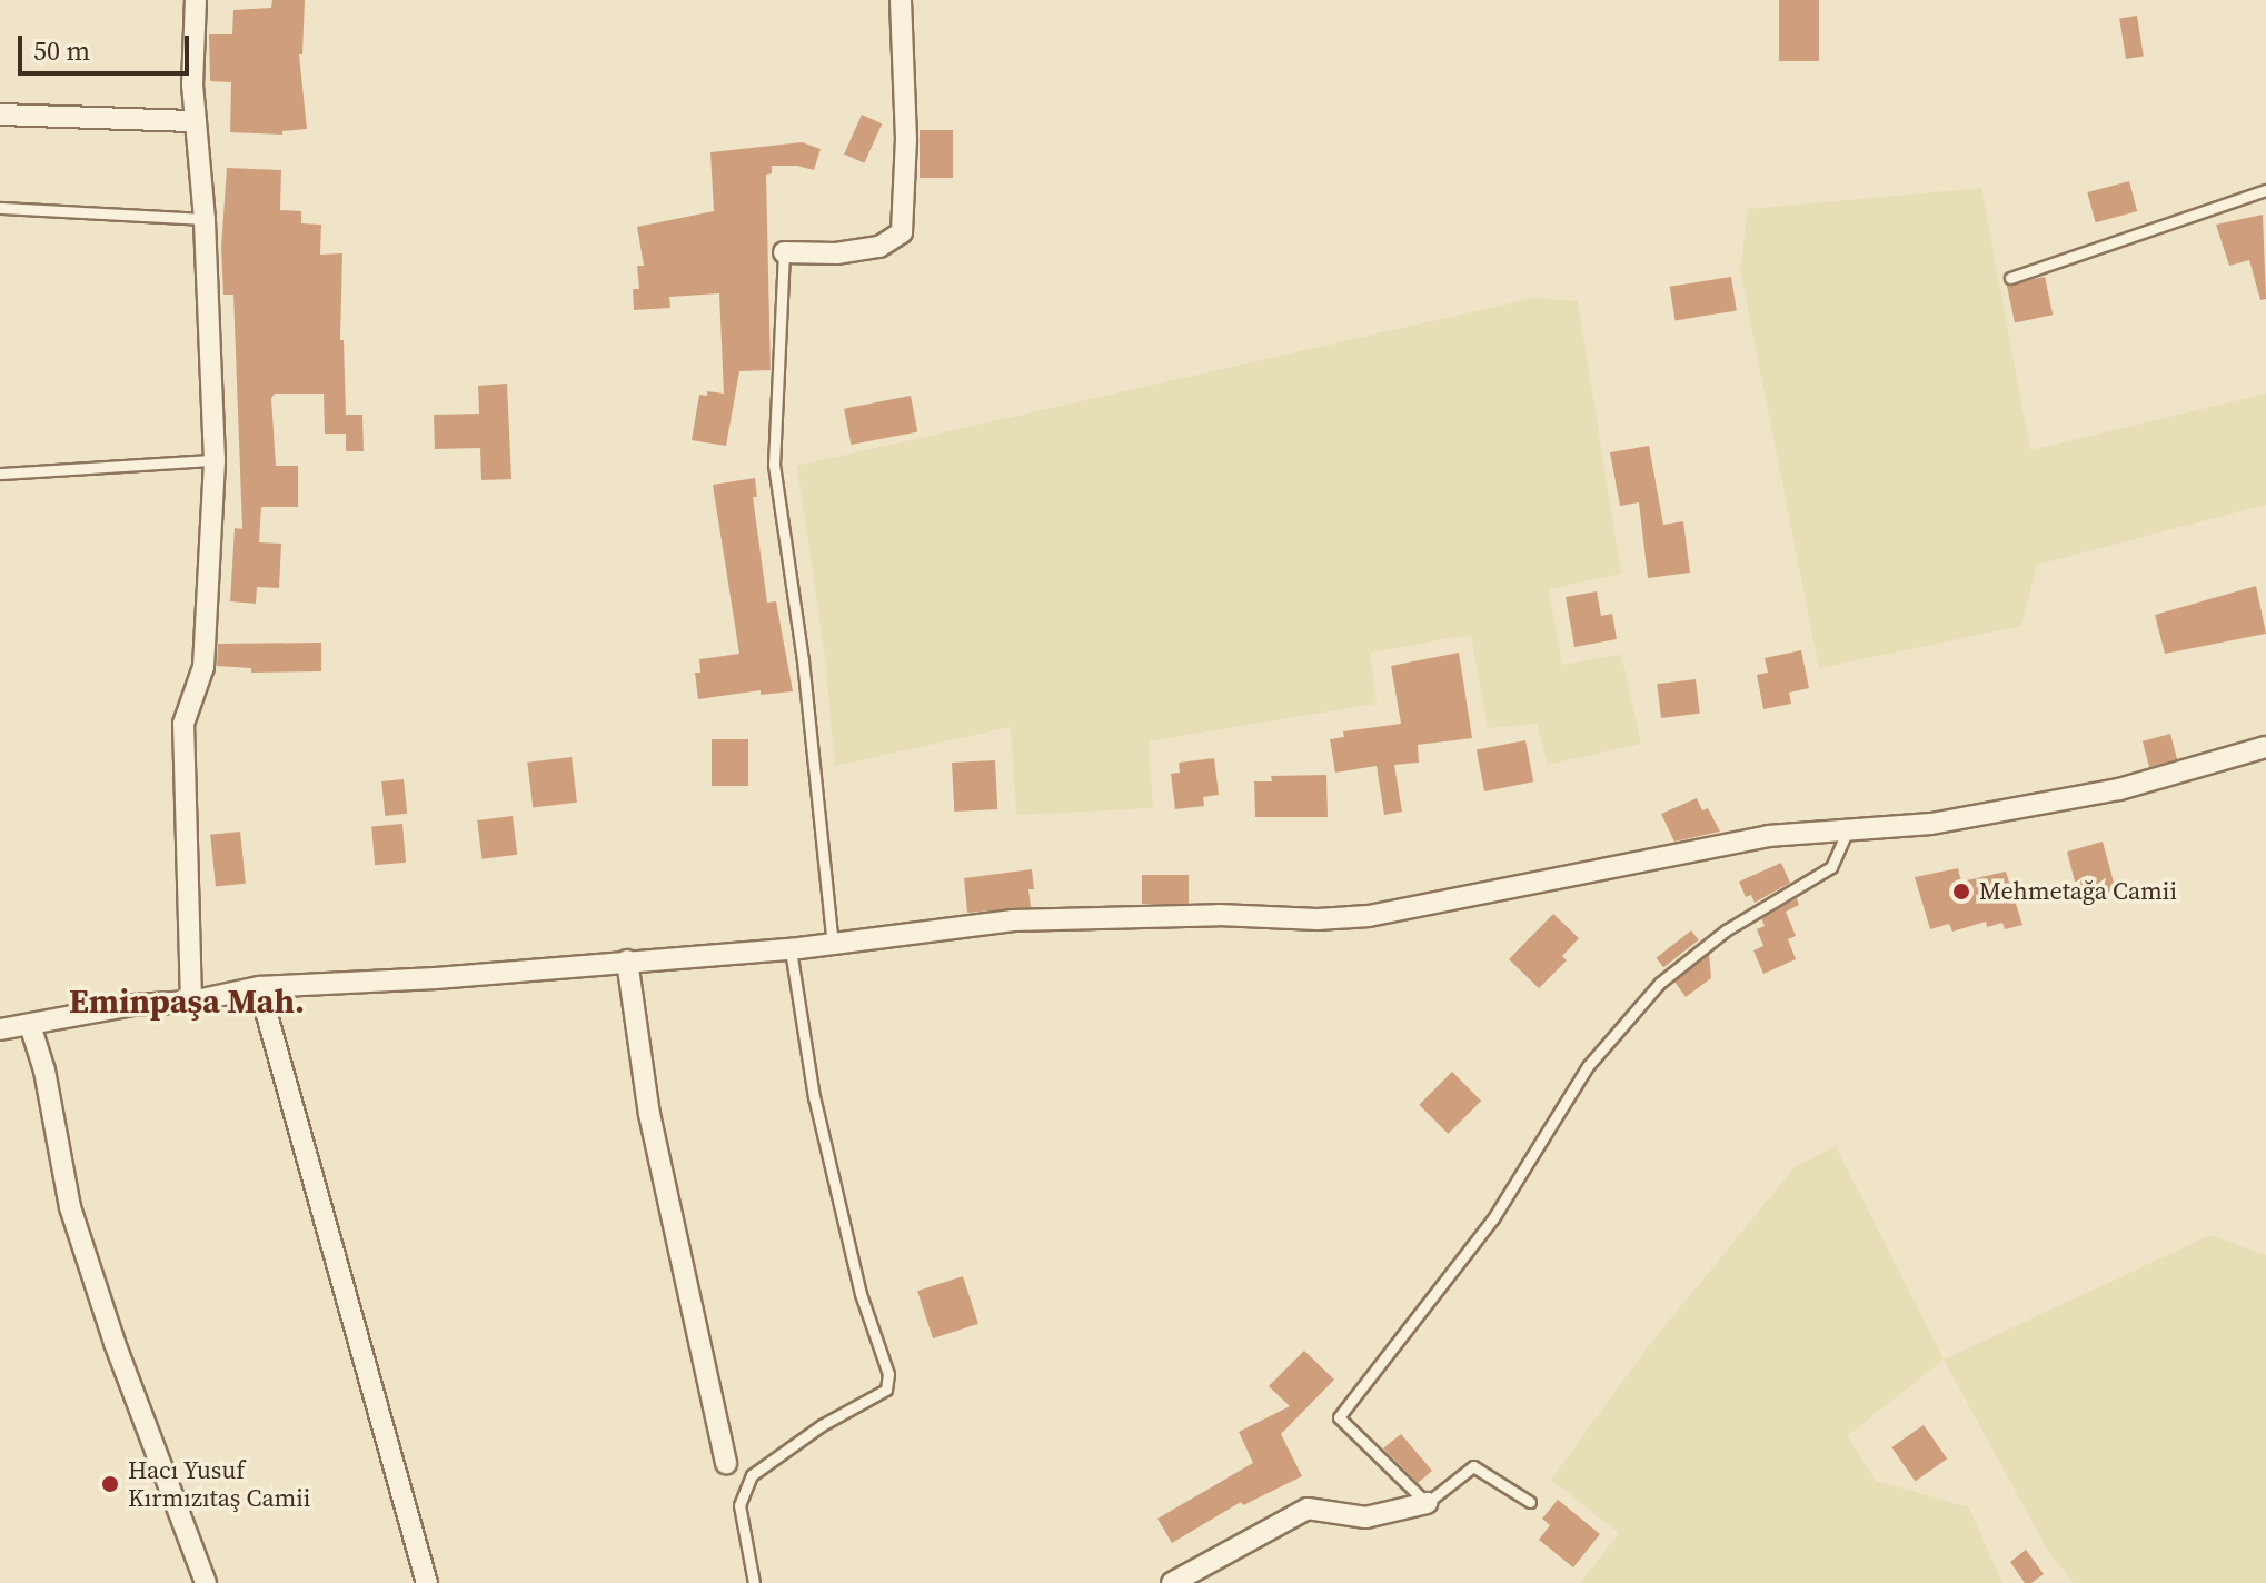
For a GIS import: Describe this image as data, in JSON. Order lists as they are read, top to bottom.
{
  "districts": ["Eminpaşa Mah."],
  "places": ["Mehmetağa Camii", "Hacı Yusuf Kırmızıtaş Camii"],
  "scale_bar": "50 m"
}
